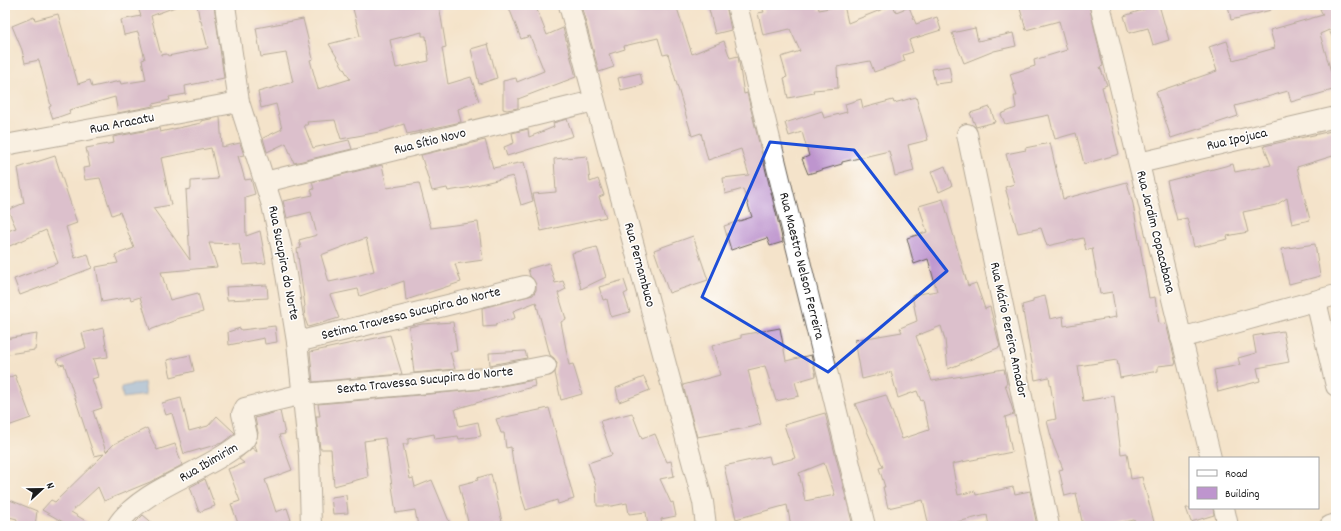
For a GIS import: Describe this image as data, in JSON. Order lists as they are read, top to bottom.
{
  "streets": {
    "street": [
      "Rua Aracatu",
      "Rua Ipojuca",
      "Rua Sítio Novo",
      "Rua Jardim Copacabana",
      "Rua Sucupira do Norte",
      "Rua Pernambuco",
      "Rua Maestro Nelson Ferreira",
      "Setima Travessa Sucupira do Norte",
      "Rua Mário Pereira Amador",
      "Sexta Travessa Sucupira do Norte",
      "Rua Ibimirim"
    ]
  },
  "crossings": [
    ["Rua Aracatu", "Rua Sucupira do Norte"],
    ["Rua Ipojuca", "Rua Jardim Copacabana"],
    ["Rua Sítio Novo", "Rua Sucupira do Norte"],
    ["Rua Sítio Novo", "Rua Pernambuco"],
    ["Rua Sucupira do Norte", "Setima Travessa Sucupira do Norte"],
    ["Rua Sucupira do Norte", "Sexta Travessa Sucupira do Norte"],
    ["Rua Sucupira do Norte", "Rua Ibimirim"],
    ["Sexta Travessa Sucupira do Norte", "Rua Ibimirim"]
  ],
  "legend": ["Road", "Building"],
  "north": "right"
}
